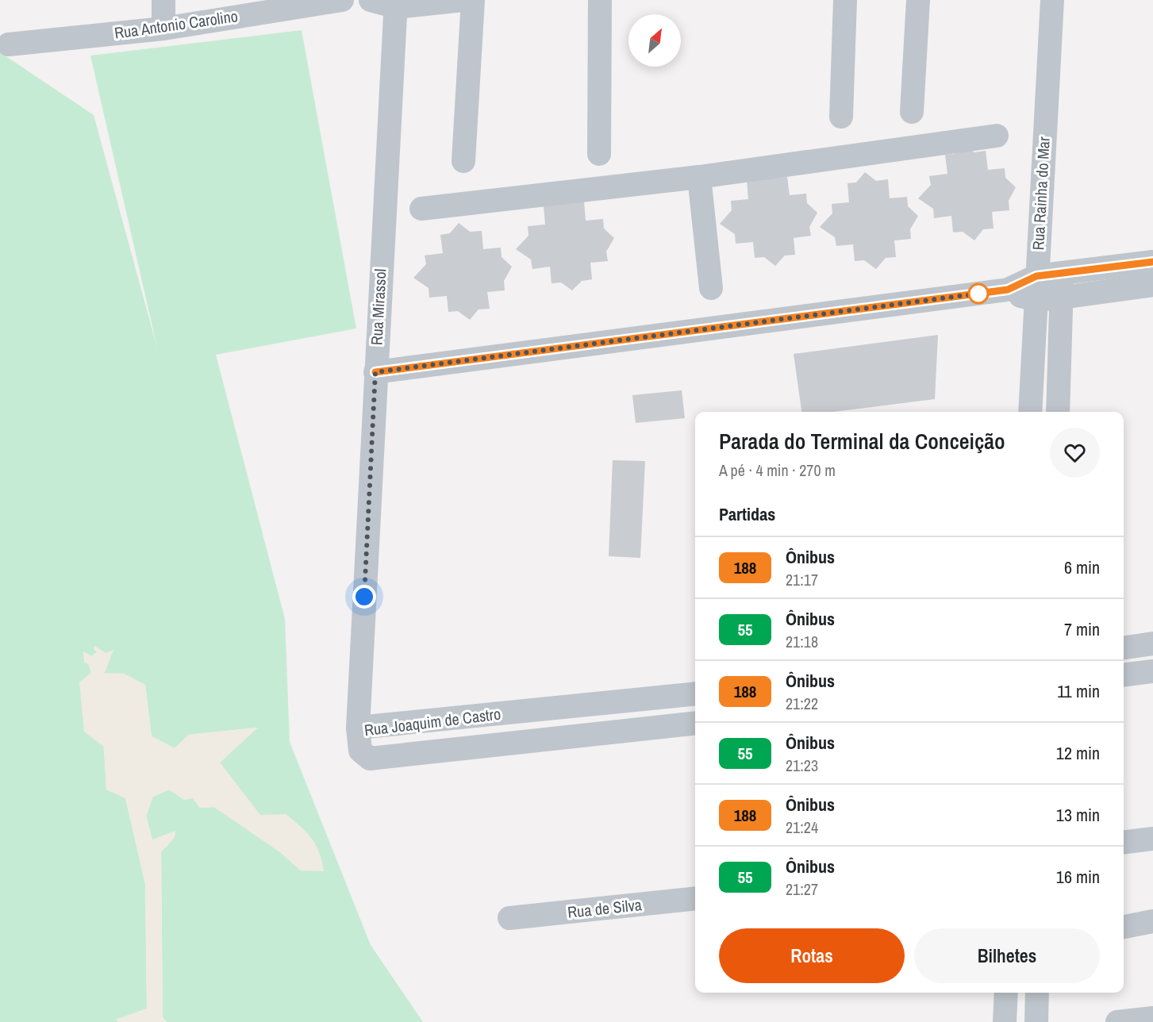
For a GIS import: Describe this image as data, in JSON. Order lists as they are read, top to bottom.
{
  "streets": {
    "street": [
      "Rua Antonio Carolino",
      "Rua Rainha do Mar",
      "Rua Mirassol",
      "Rua Joaquim de Castro",
      "Rua de Silva"
    ]
  },
  "crossings": [
    ["Rua Mirassol", "Rua Joaquim de Castro"]
  ],
  "lines": ["bus line 188"],
  "north": "top right",
  "page": {
    "heading": [
      ["Parada do Terminal da Conceição", "A pé · 4 min · 270 m"],
      "Partidas"
    ],
    "list": [
      {
        "mark": "188",
        "name": "Ônibus",
        "note": "21:17",
        "value": "6 min"
      },
      {
        "mark": "55",
        "name": "Ônibus",
        "note": "21:18",
        "value": "7 min"
      },
      {
        "mark": "188",
        "name": "Ônibus",
        "note": "21:22",
        "value": "11 min"
      },
      {
        "mark": "55",
        "name": "Ônibus",
        "note": "21:23",
        "value": "12 min"
      },
      {
        "mark": "188",
        "name": "Ônibus",
        "note": "21:24",
        "value": "13 min"
      },
      {
        "mark": "55",
        "name": "Ônibus",
        "note": "21:27",
        "value": "16 min"
      }
    ],
    "buttons": ["Rotas", "Bilhetes"]
  }
}
